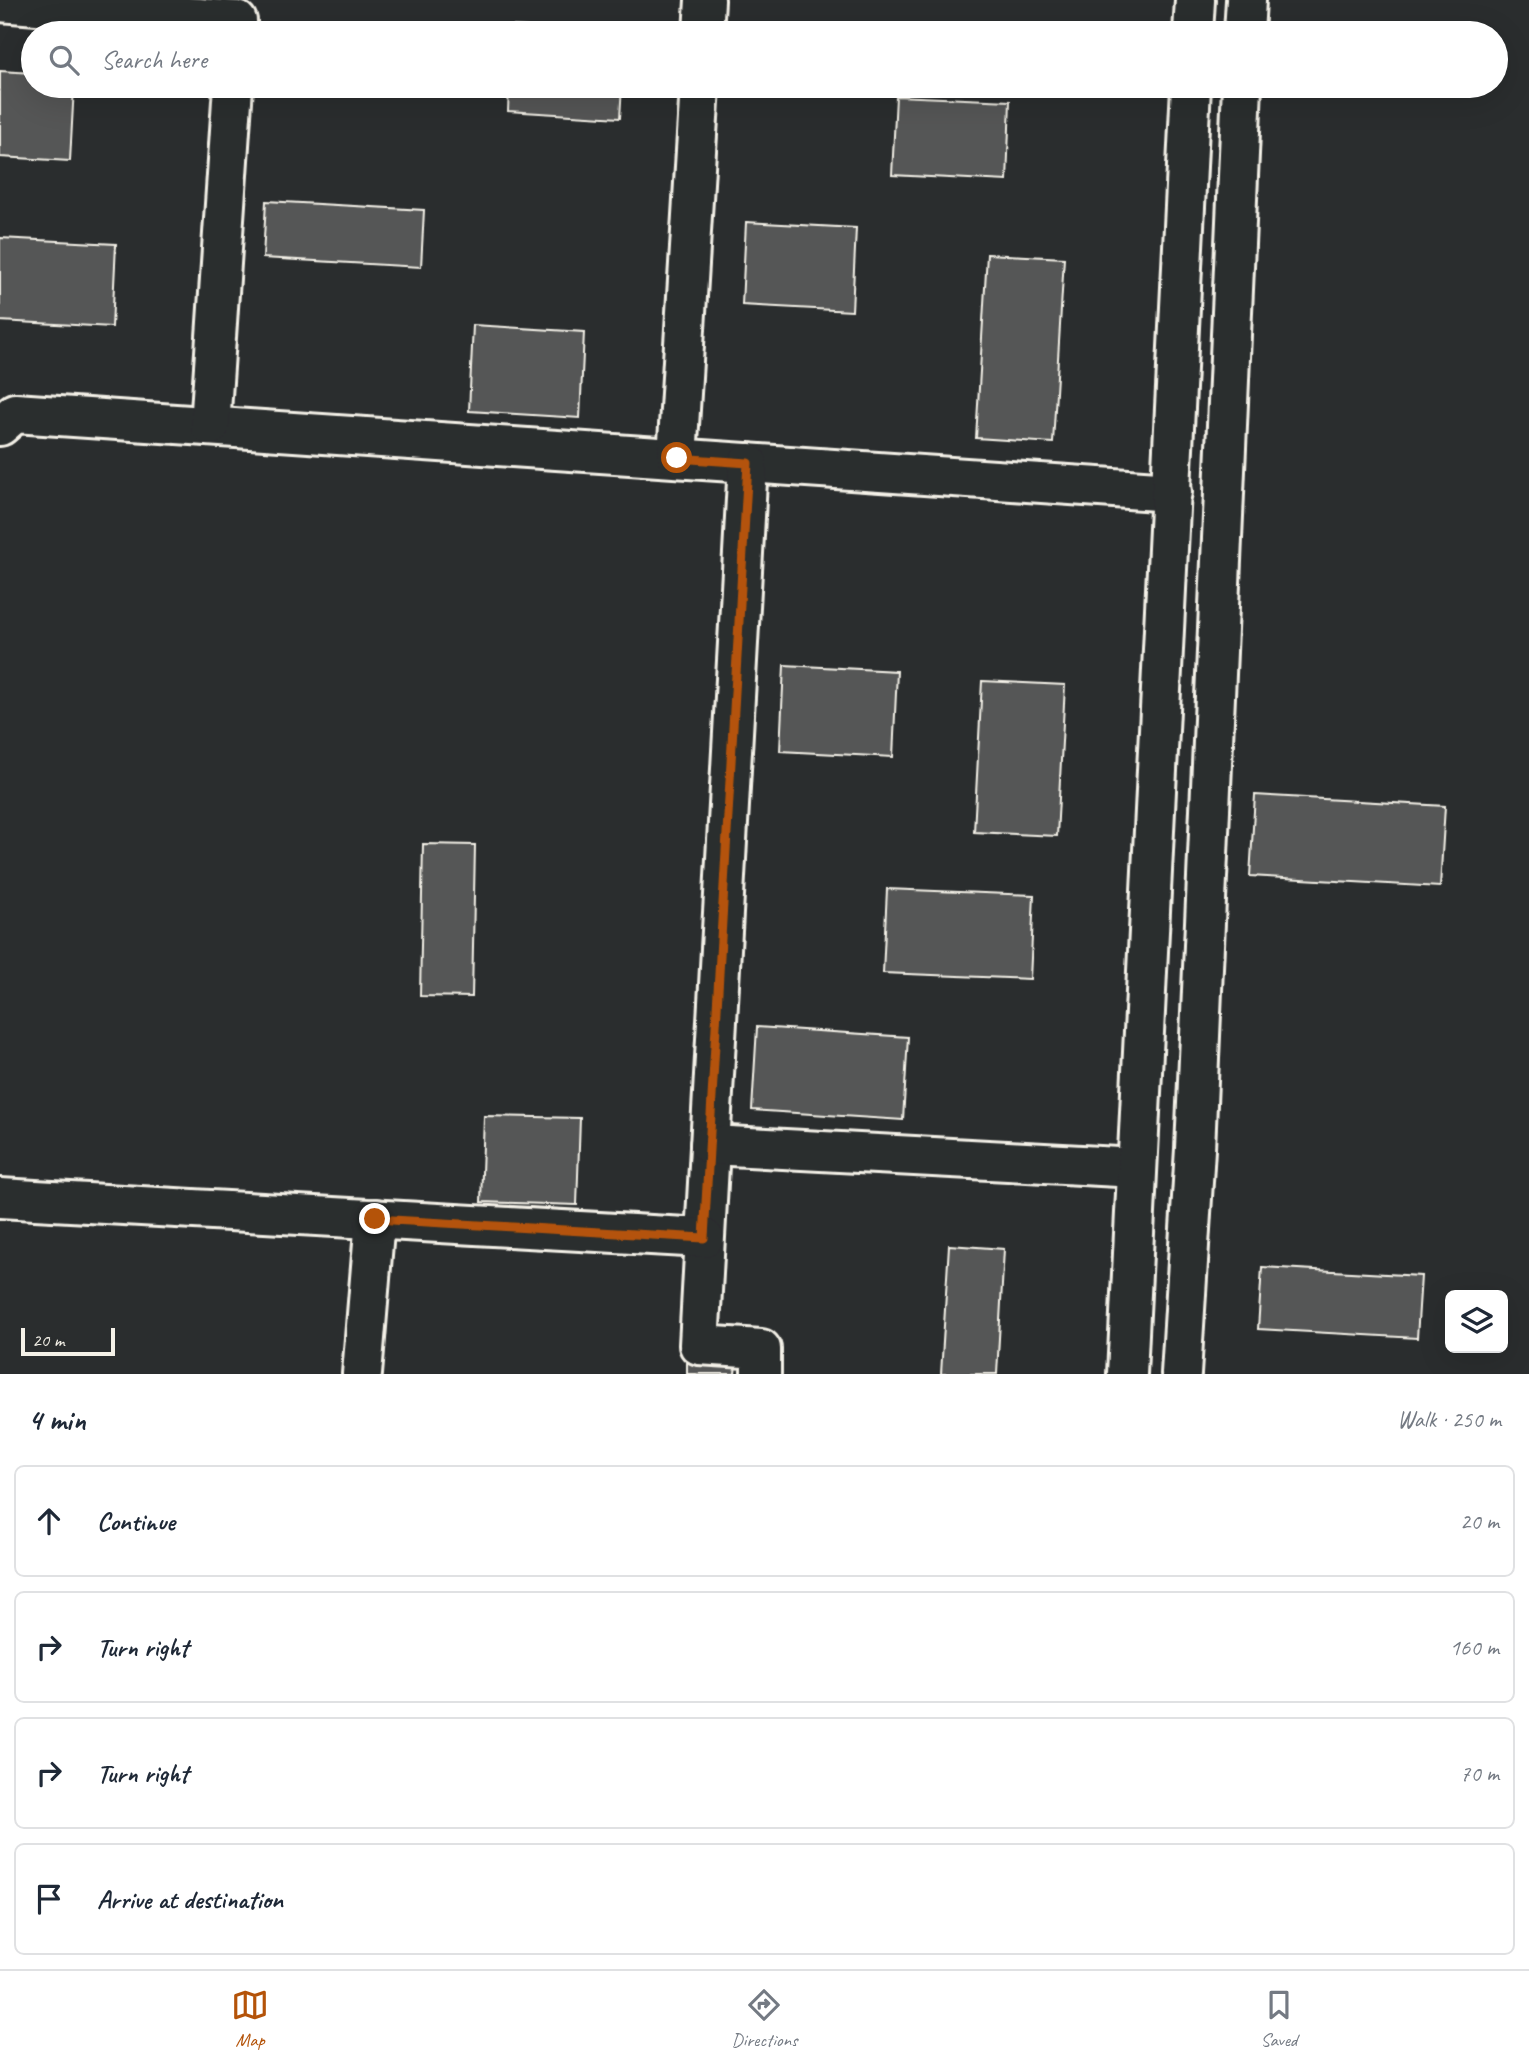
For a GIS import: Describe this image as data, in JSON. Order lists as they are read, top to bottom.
{
  "scale_bar": "20 m",
  "page": {
    "search": "Search here",
    "scale": "20 m",
    "heading": ["4 min", "Walk · 250 m"],
    "list": [
      ["Continue", "20 m"],
      ["Turn right", "160 m"],
      ["Turn right", "70 m"],
      "Arrive at destination"
    ],
    "nav": ["Map", "Directions", "Saved"]
  }
}
